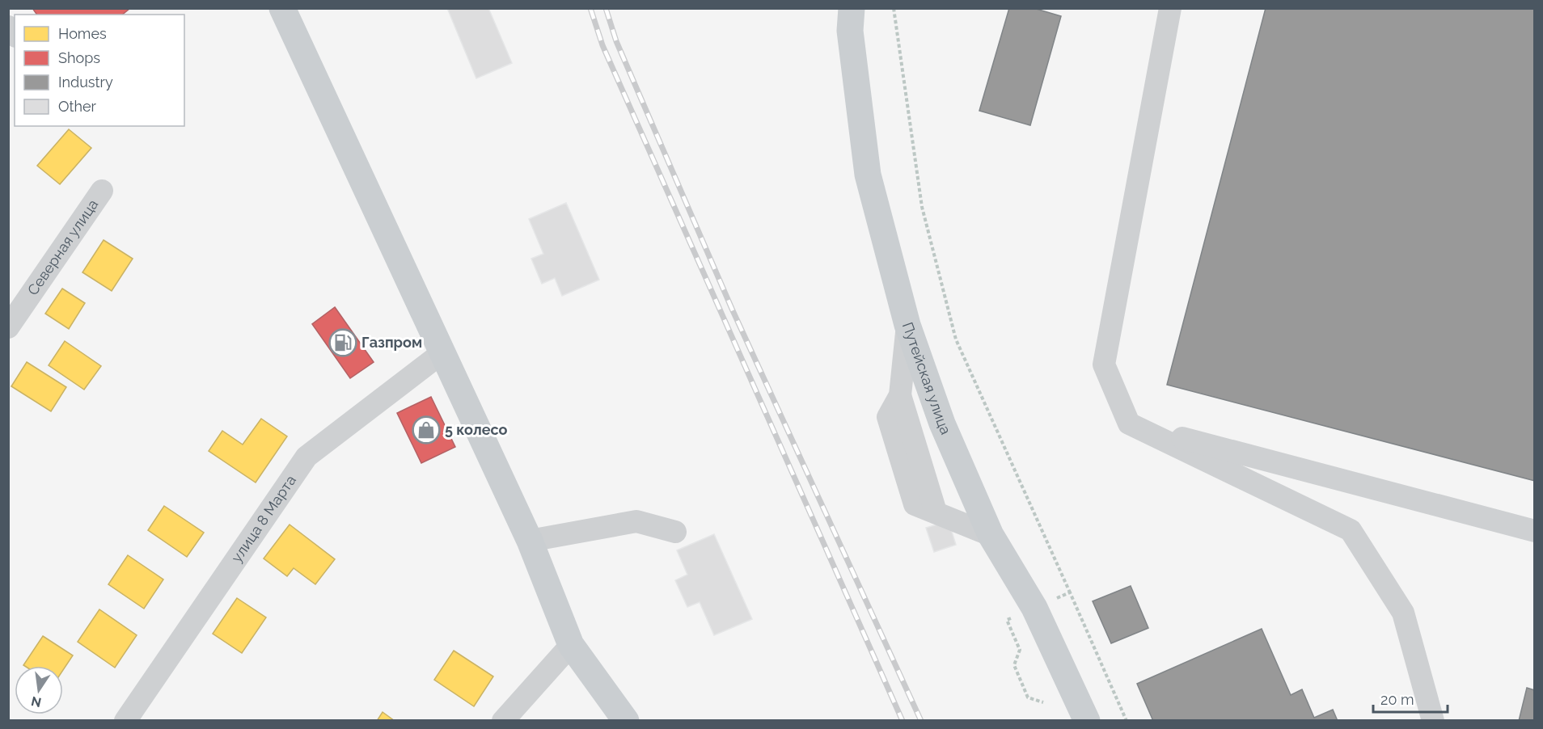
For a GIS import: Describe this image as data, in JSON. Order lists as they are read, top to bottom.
{
  "streets": {
    "main road": ["Путейская улица"],
    "street": ["Северная улица", "улица 8 Марта"]
  },
  "places": {
    "fuel station": ["Газпром"],
    "shop": ["5 колесо"]
  },
  "legend": [
    "Homes",
    "Shops",
    "Industry",
    "Other"
  ],
  "scale_bar": "20 m",
  "north": "bottom"
}
